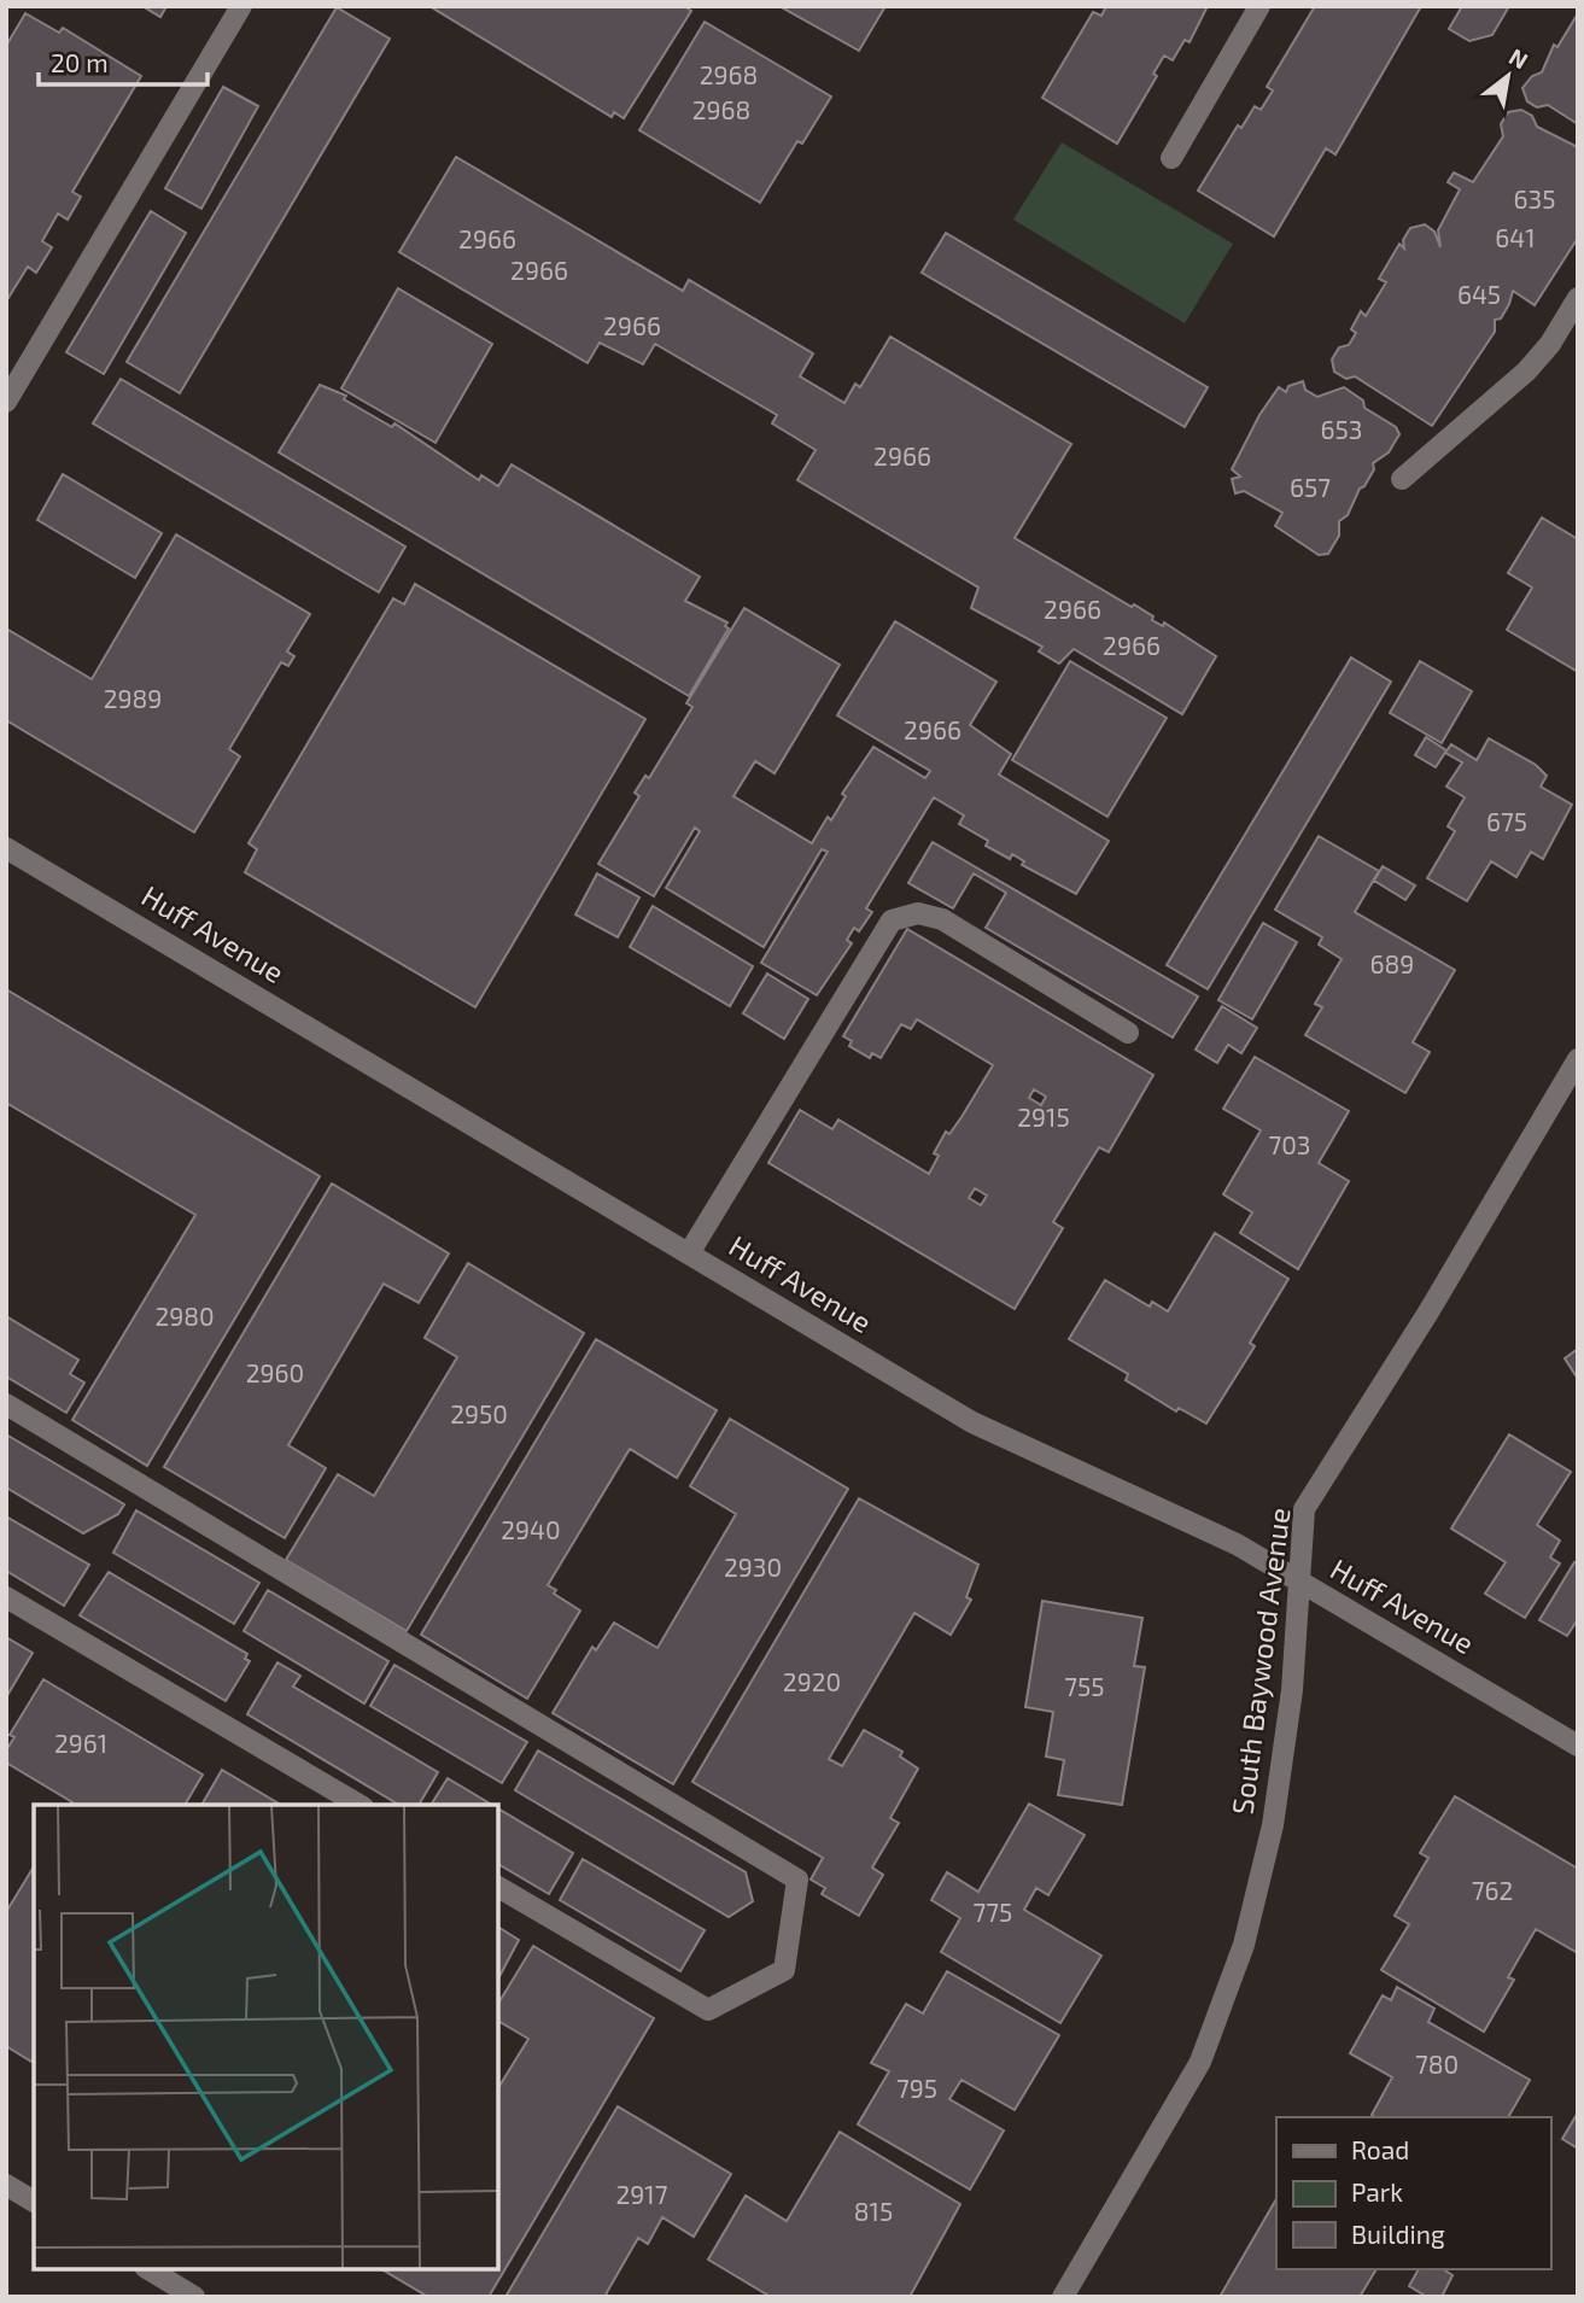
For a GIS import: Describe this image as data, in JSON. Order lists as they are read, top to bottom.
{
  "streets": {
    "street": ["Huff Avenue", "South Baywood Avenue"]
  },
  "crossings": [
    ["Huff Avenue", "South Baywood Avenue"]
  ],
  "house_numbers": [
    "2968",
    "2968",
    "635",
    "641",
    "2966",
    "2966",
    "645",
    "2966",
    "653",
    "2966",
    "657",
    "2966",
    "2966",
    "2989",
    "2966",
    "675",
    "689",
    "2915",
    "703",
    "2980",
    "2960",
    "2950",
    "2940",
    "2930",
    "2920",
    "755",
    "2961",
    "762",
    "775",
    "780",
    "795",
    "2917",
    "815"
  ],
  "legend": ["Road", "Park", "Building"],
  "scale_bar": "20 m",
  "north": "top right"
}
